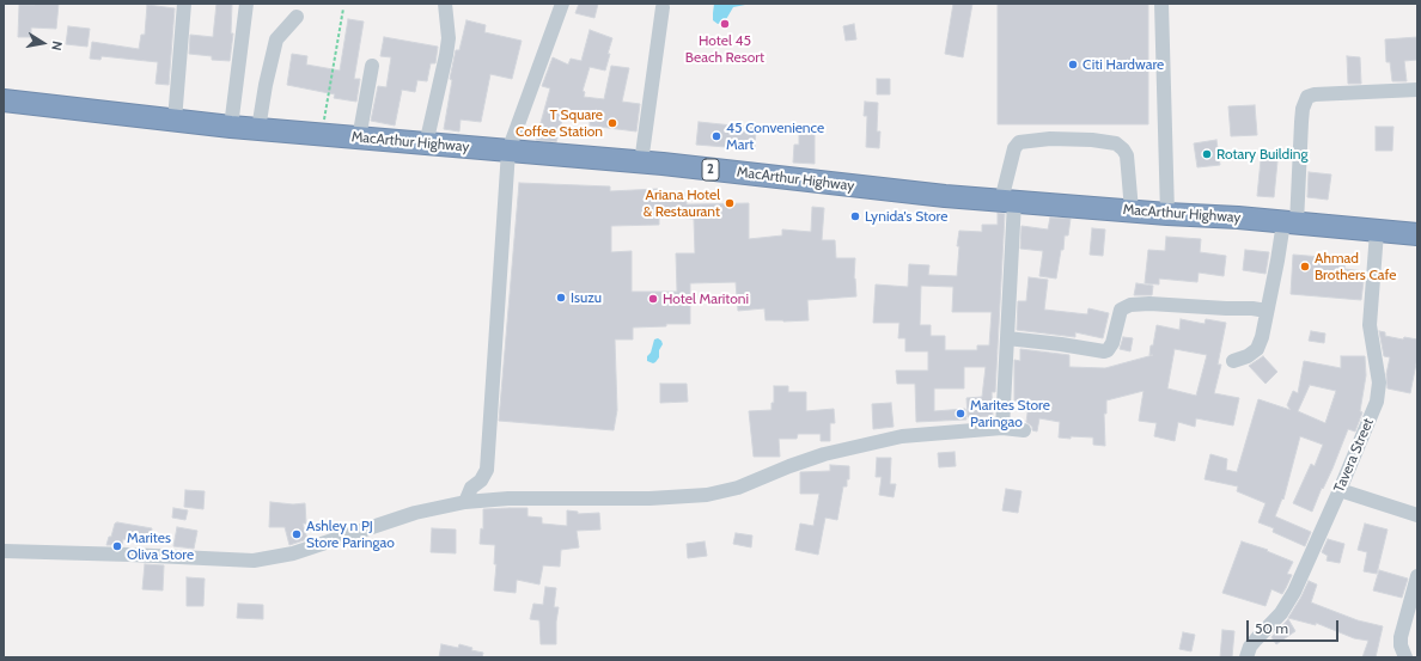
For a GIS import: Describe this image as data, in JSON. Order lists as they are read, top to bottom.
{
  "streets": {
    "highway": ["MacArthur Highway", "2"],
    "street": ["Tavera Street"]
  },
  "crossings": [
    ["MacArthur Highway", "Tavera Street"]
  ],
  "places": [
    "Hotel 45 Beach Resort",
    "Citi Hardware",
    "T Square Coffee Station",
    "45 Convenience Mart",
    "Rotary Building",
    "Ariana Hotel & Restaurant",
    "Lynida's Store",
    "Ahmad Brothers Cafe",
    "Isuzu",
    "Hotel Maritoni",
    "Marites Store Paringao",
    "Ashley n PJ Store Paringao",
    "Marites Oliva Store"
  ],
  "scale_bar": "50 m",
  "north": "right"
}
